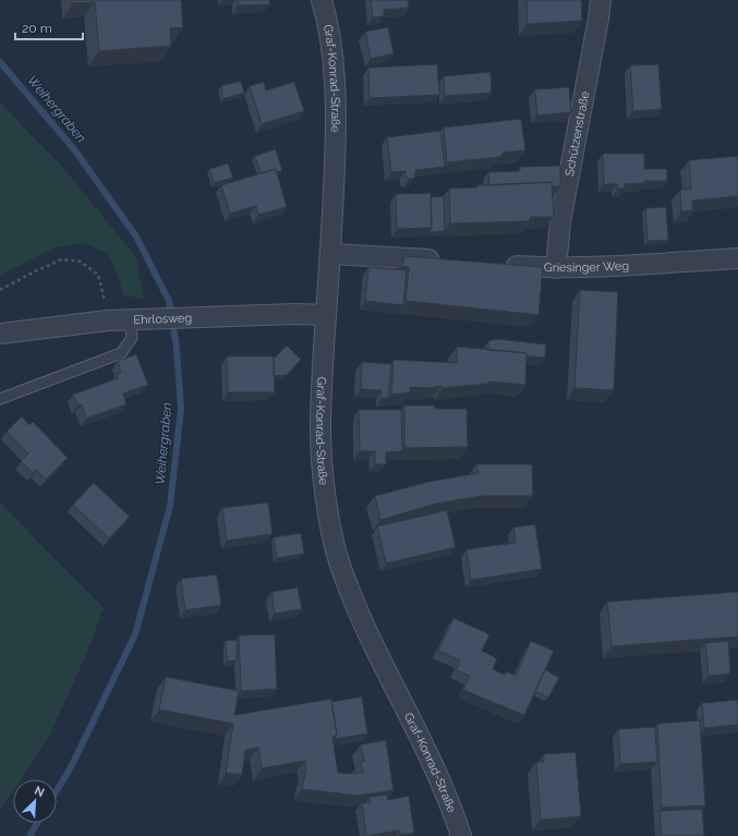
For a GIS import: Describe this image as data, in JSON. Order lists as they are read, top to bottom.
{
  "streets": {
    "street": [
      "Graf-Konrad-Straße",
      "Schützenstraße",
      "Griesinger Weg",
      "Ehrlosweg"
    ]
  },
  "crossings": [
    ["Graf-Konrad-Straße", "Ehrlosweg"],
    ["Schützenstraße", "Griesinger Weg"]
  ],
  "water": ["Weihergraben"],
  "scale_bar": "20 m",
  "north": "top right"
}
